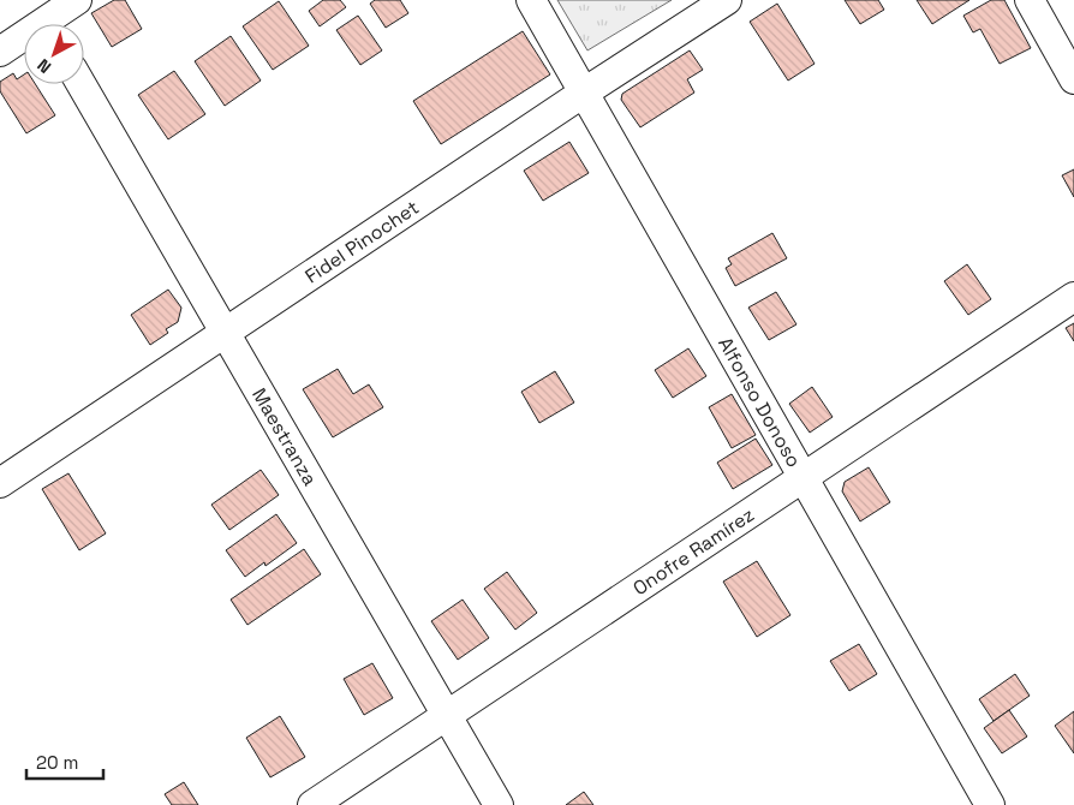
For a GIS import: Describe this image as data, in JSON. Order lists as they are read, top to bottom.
{
  "streets": {
    "street": [
      "Fidel Pinochet",
      "Alfonso Donoso",
      "Maestranza",
      "Onofre Ramírez"
    ]
  },
  "crossings": [
    ["Fidel Pinochet", "Alfonso Donoso"],
    ["Fidel Pinochet", "Maestranza"],
    ["Alfonso Donoso", "Onofre Ramírez"],
    ["Maestranza", "Onofre Ramírez"]
  ],
  "scale_bar": "20 m",
  "north": "bottom left"
}
